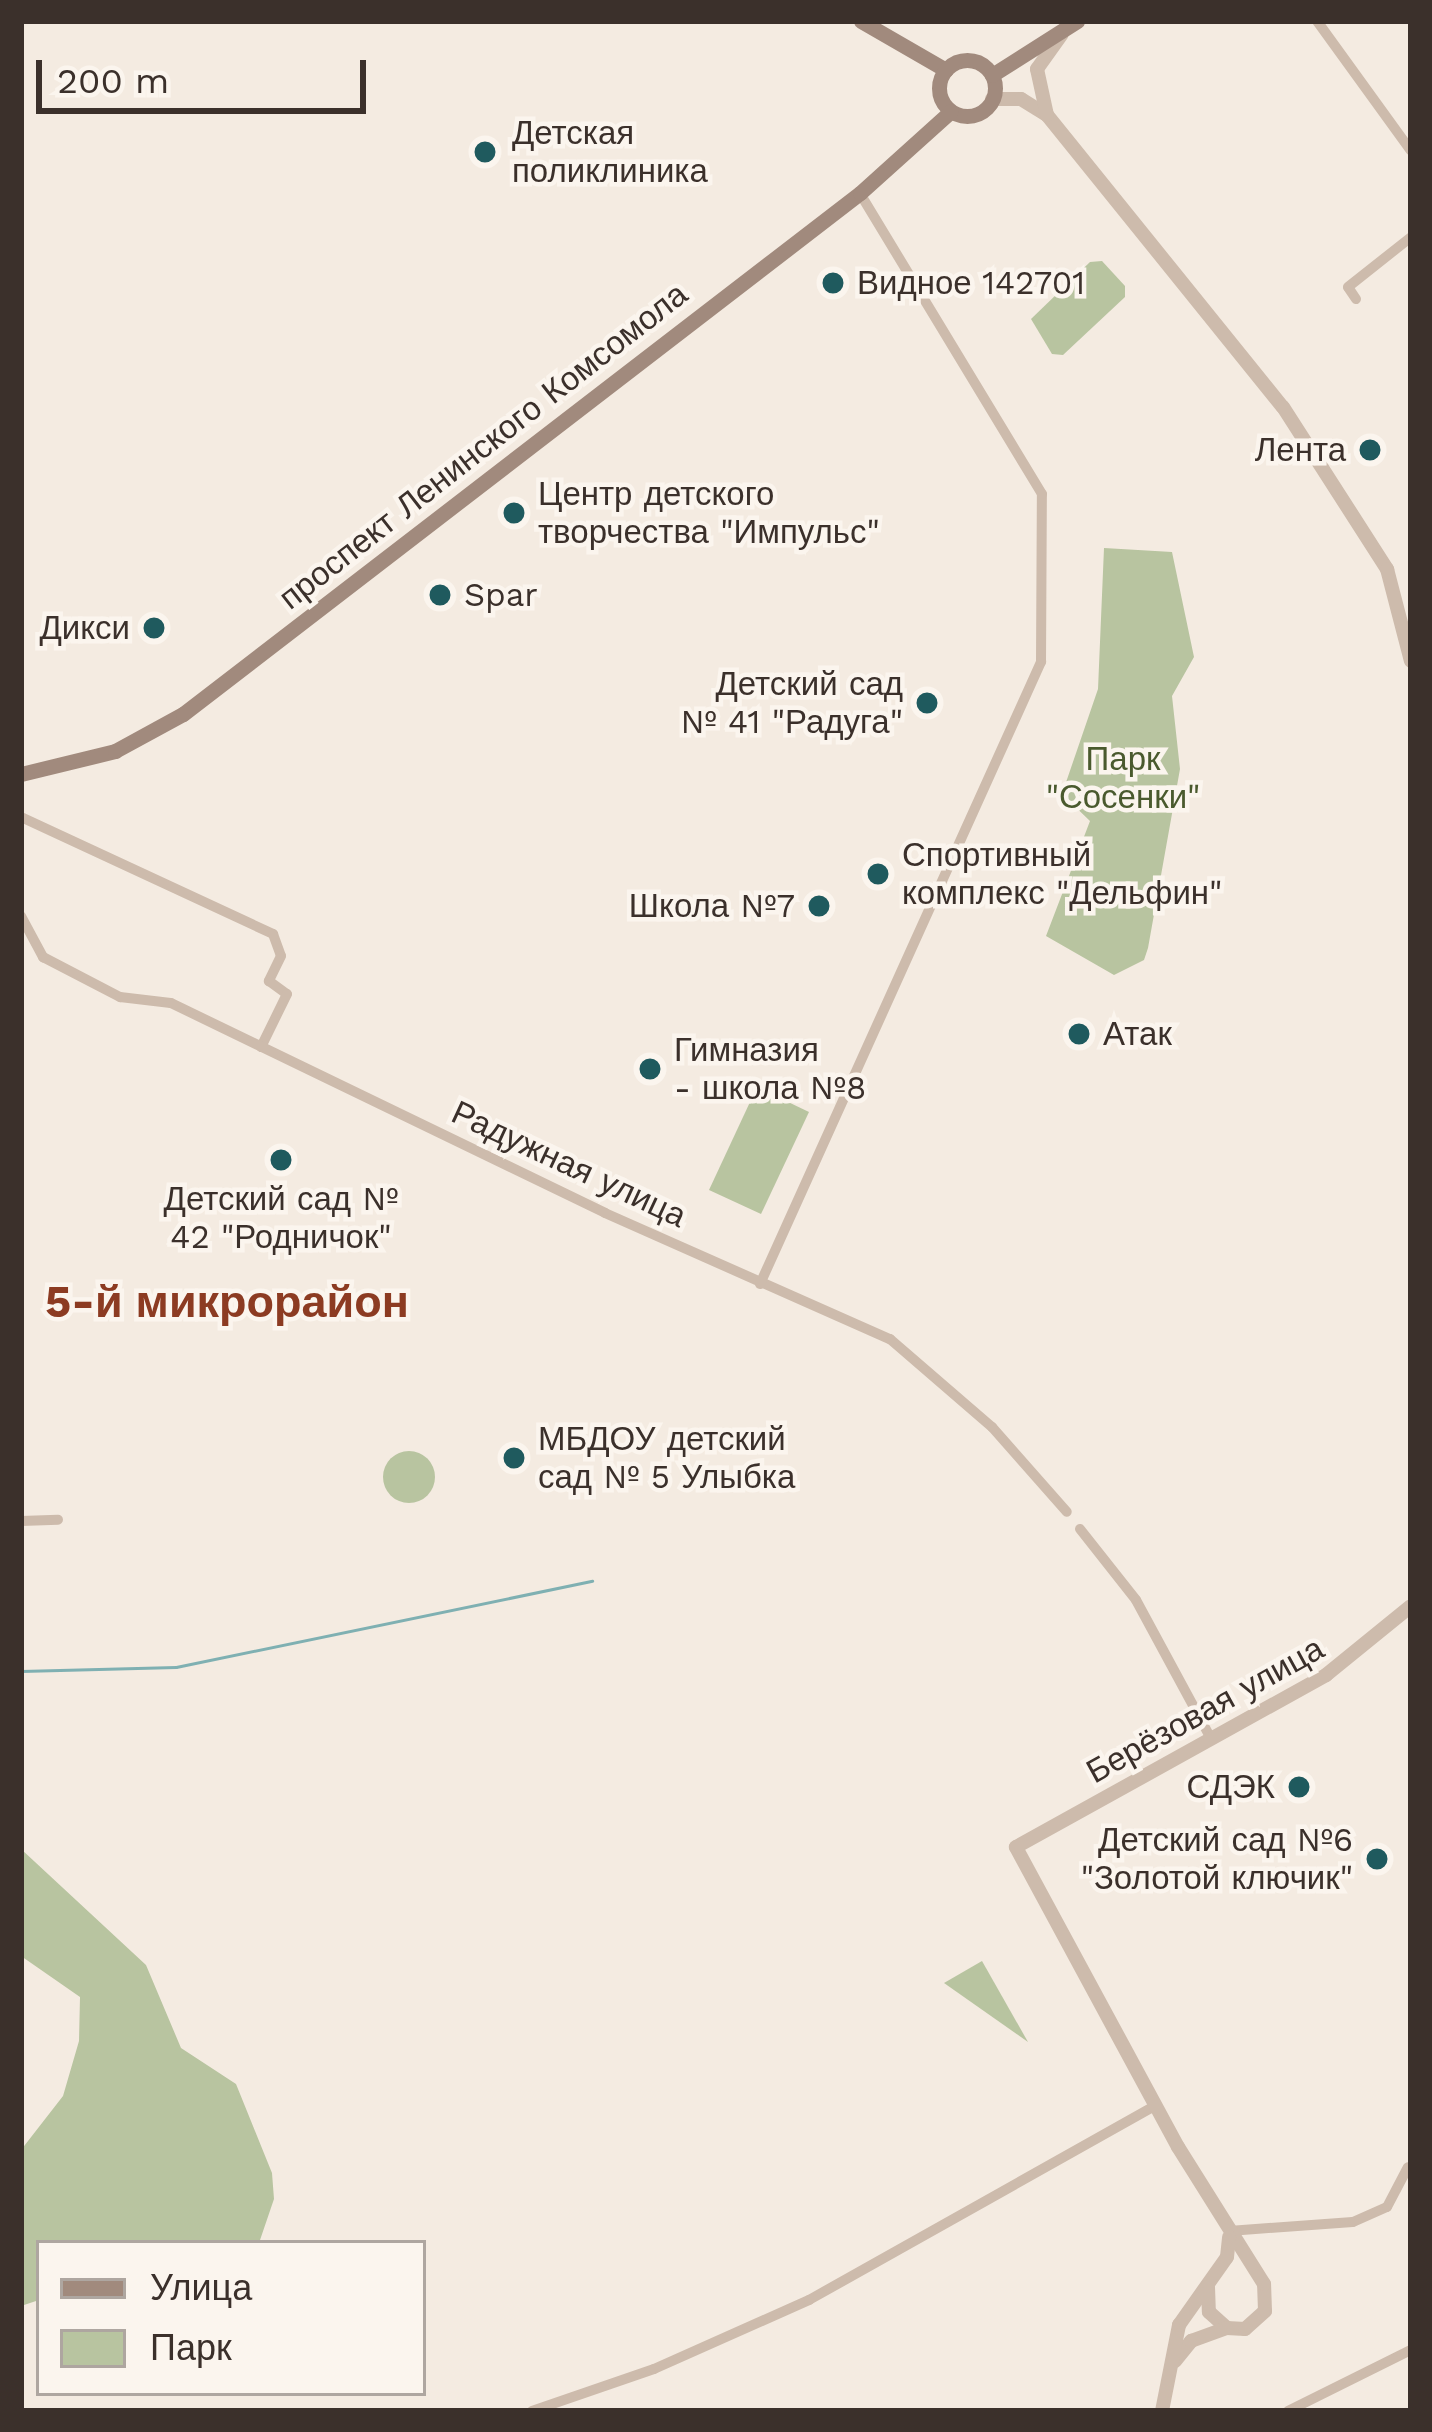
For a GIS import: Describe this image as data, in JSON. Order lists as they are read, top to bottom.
{
  "streets": {
    "main road": ["проспект Ленинского Комсомола"],
    "street": ["Радужная улица", "Берёзовая улица"]
  },
  "districts": ["5-й микрорайон"],
  "parks": ["Парк \"Сосенки\""],
  "places": [
    "Детская поликлиника",
    "Видное 142701",
    "Лента",
    "Центр детского творчества \"Импульс\"",
    "Spar",
    "Дикси",
    "Детский сад № 41 \"Радуга\"",
    "Спортивный комплекс \"Дельфин\"",
    "Школа №7",
    "Атак",
    "Гимназия - школа №8",
    "Детский сад № 42 \"Родничок\"",
    "МБДОУ детский сад № 5 Улыбка",
    "СДЭК",
    "Детский сад №6 \"Золотой ключик\""
  ],
  "legend": ["Улица", "Парк"],
  "scale_bar": "200 m"
}
